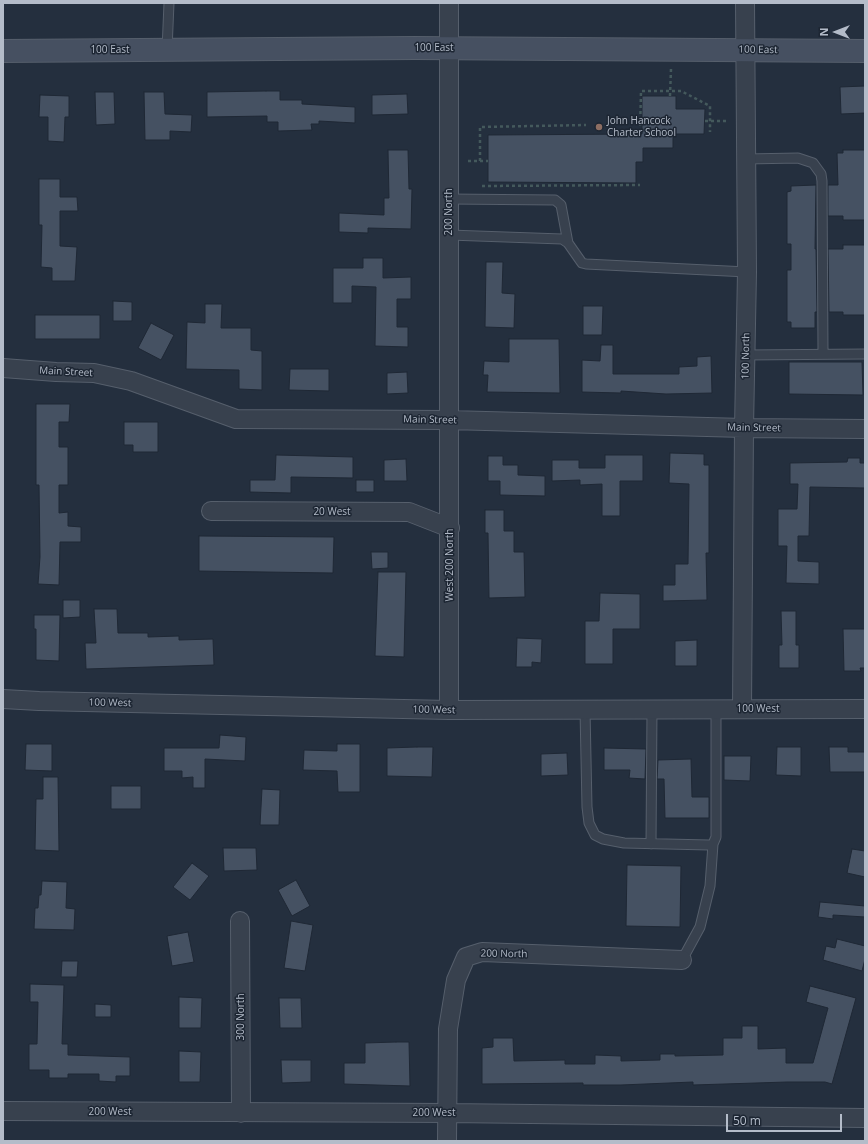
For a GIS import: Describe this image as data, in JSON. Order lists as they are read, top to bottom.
{
  "streets": {
    "main road": ["100 East"],
    "street": [
      "200 North",
      "100 North",
      "Main Street",
      "20 West",
      "West 200 North",
      "100 West",
      "300 North",
      "200 West"
    ]
  },
  "crossings": [
    ["100 East", "200 North"],
    ["100 East", "100 North"],
    ["200 North", "Main Street"],
    ["200 North", "West 200 North"],
    ["200 North", "200 West"],
    ["100 North", "Main Street"],
    ["100 North", "100 West"],
    ["Main Street", "West 200 North"],
    ["20 West", "West 200 North"],
    ["West 200 North", "100 West"],
    ["300 North", "200 West"]
  ],
  "places": ["John Hancock Charter School"],
  "scale_bar": "50 m",
  "north": "left"
}
